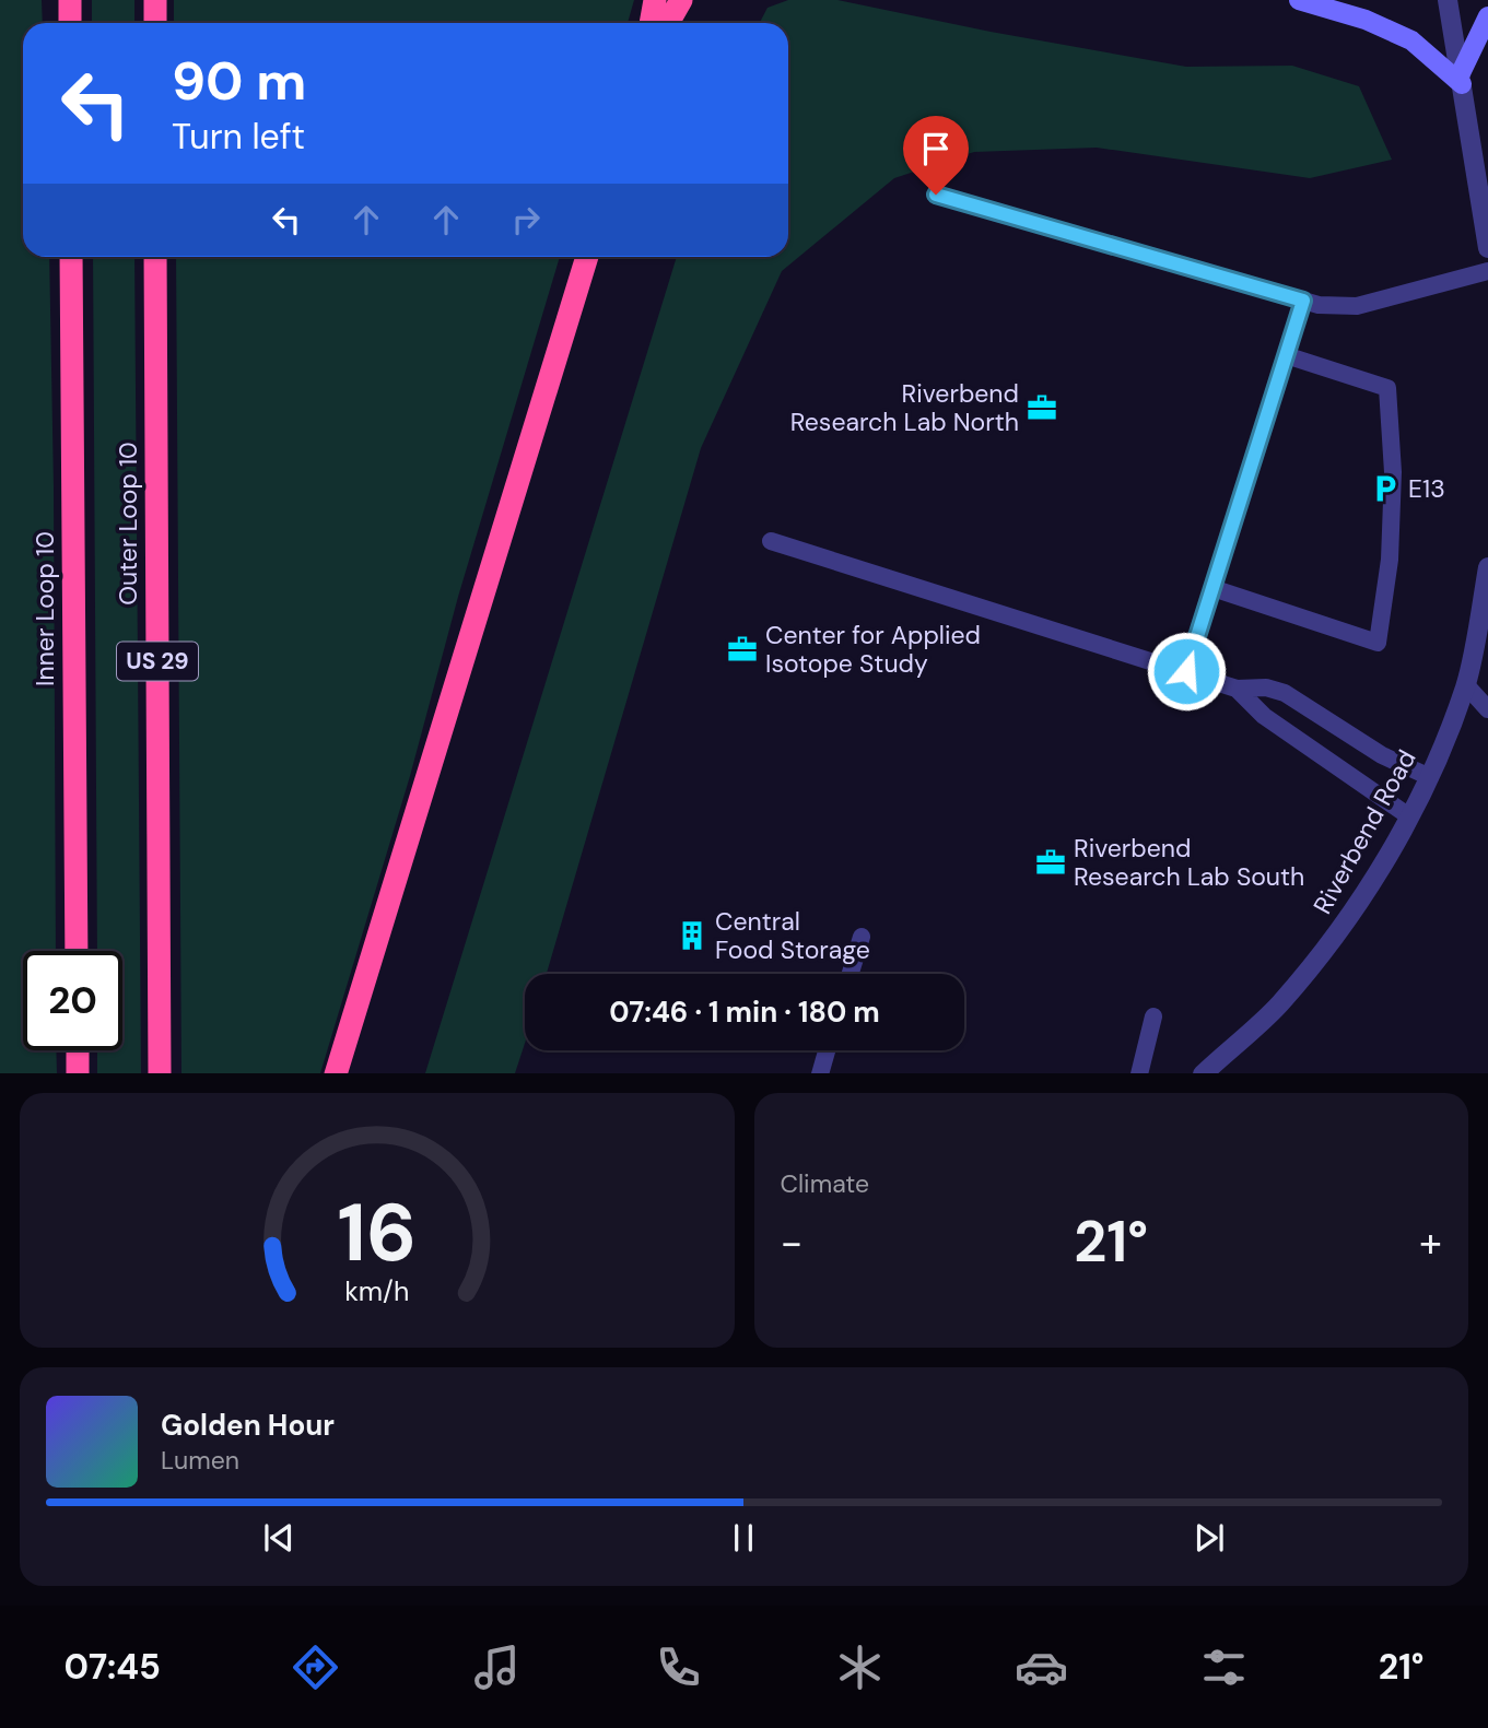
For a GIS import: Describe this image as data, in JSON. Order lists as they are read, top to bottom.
{
  "streets": {
    "highway": ["Outer Loop 10", "Inner Loop 10", "US 29"],
    "street": ["Riverbend Road"]
  },
  "places": {
    "office": ["Riverbend Research Lab North", "Center for Applied Isotope Study", "Riverbend Research Lab South"],
    "parking": ["E13"],
    "building": ["Central Food Storage"]
  },
  "page": {
    "turn": ["90 m", "Turn left"],
    "limit": "20",
    "trip": "07:46 · 1 min · 180 m",
    "tile": "Climate",
    "heat": ["−", "21°", "+"],
    "song": ["Golden Hour", "Lumen"],
    "tabs": ["07:45", "21°"],
    "gauge": ["16", "km/h"]
  }
}
